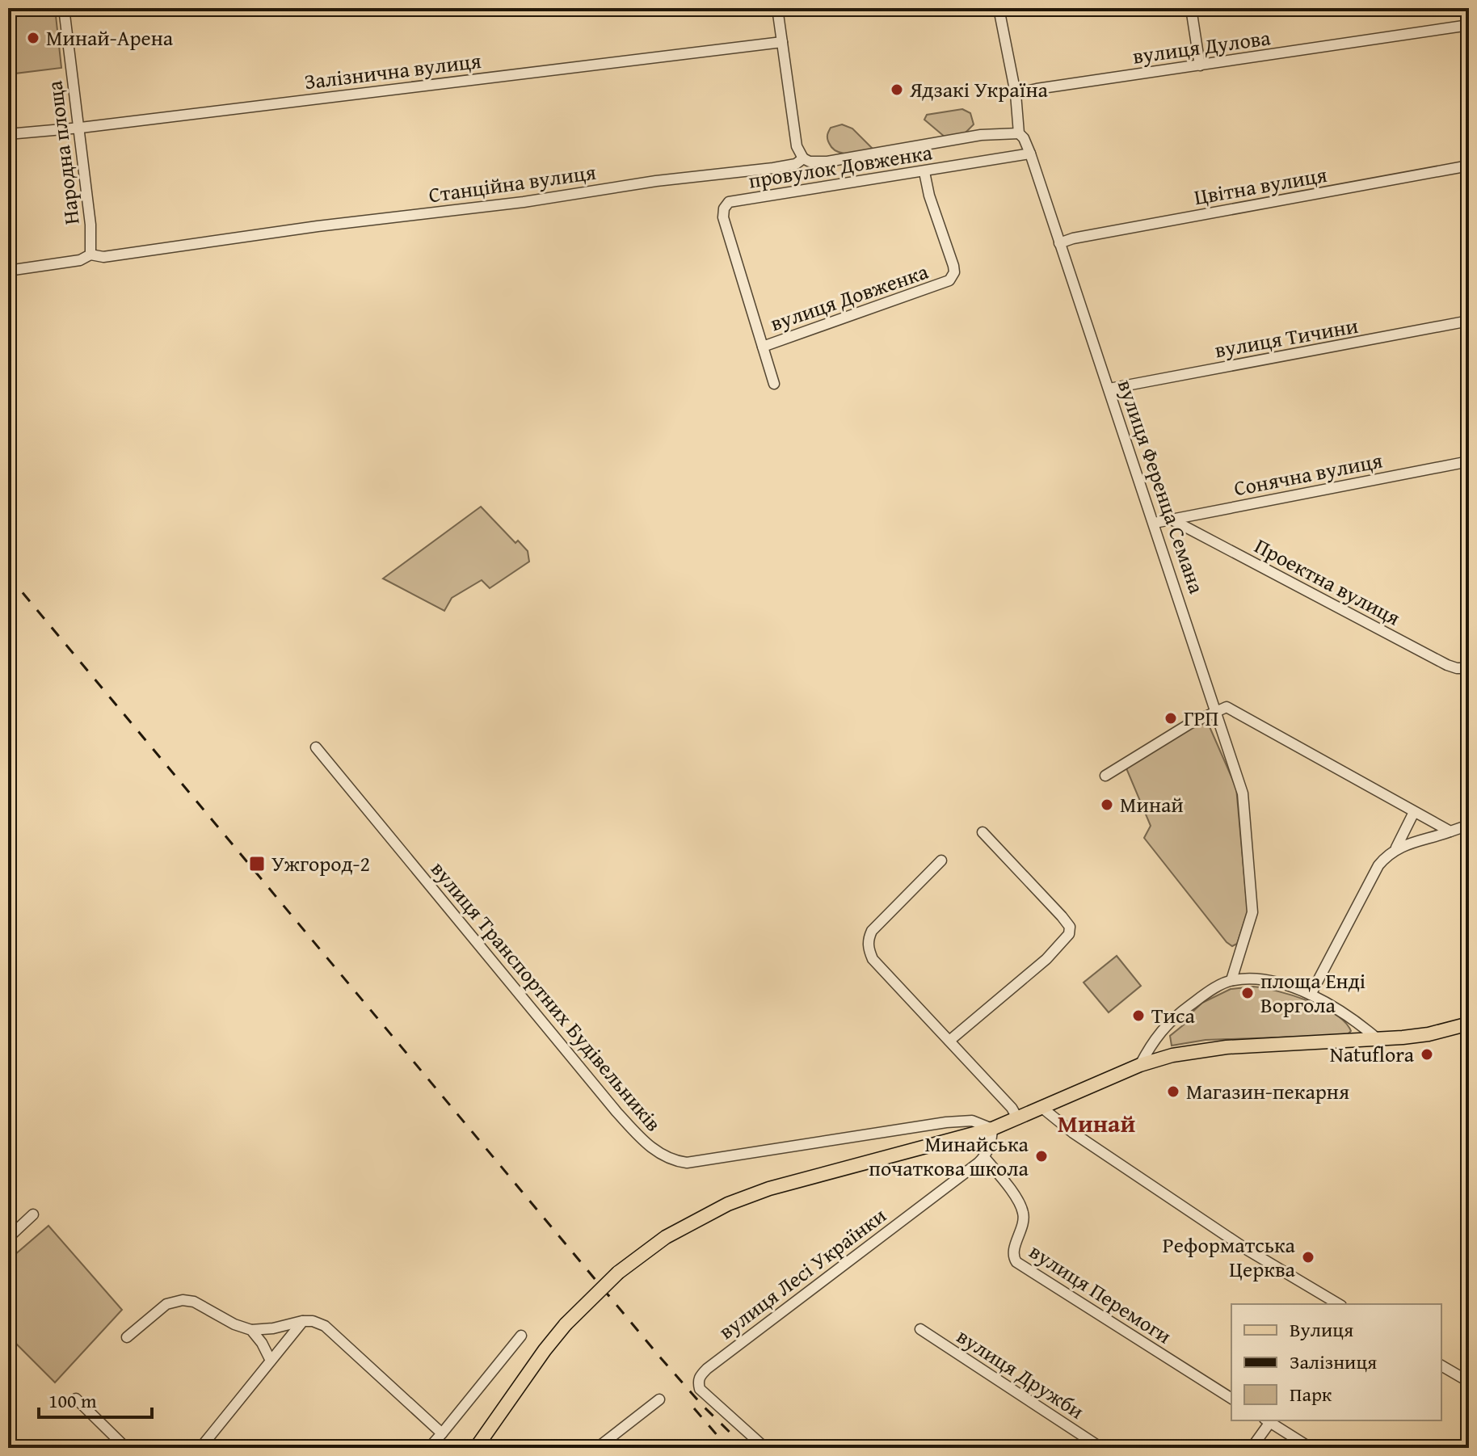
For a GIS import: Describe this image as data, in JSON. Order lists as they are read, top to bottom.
{
  "streets": {
    "street": [
      "вулиця Дулова",
      "Залізнична вулиця",
      "Народна площа",
      "провулок Довженка",
      "Станційна вулиця",
      "Цвітна вулиця",
      "вулиця Довженка",
      "вулиця Тичини",
      "Сонячна вулиця",
      "вулиця Ференца Семана",
      "Проектна вулиця",
      "вулиця Транспортних Будівельників",
      "вулиця Лесі Українки",
      "вулиця Перемоги",
      "вулиця Дружби"
    ]
  },
  "crossings": [
    ["вулиця Дулова", "вулиця Ференца Семана"],
    ["Залізнична вулиця", "Народна площа"],
    ["Народна площа", "Станційна вулиця"],
    ["провулок Довженка", "вулиця Довженка"],
    ["провулок Довженка", "вулиця Ференца Семана"],
    ["Станційна вулиця", "вулиця Ференца Семана"],
    ["Цвітна вулиця", "вулиця Ференца Семана"],
    ["вулиця Тичини", "вулиця Ференца Семана"],
    ["Сонячна вулиця", "вулиця Ференца Семана"],
    ["Сонячна вулиця", "Проектна вулиця"],
    ["вулиця Лесі Українки", "вулиця Перемоги"]
  ],
  "districts": ["Минай"],
  "places": {
    "other": [
      "Минай-Арена",
      "Ядзакі Україна",
      "ГРП",
      "Минай",
      "площа Енді Воргола",
      "Тиса",
      "Natuflora",
      "Магазин-пекарня",
      "Минайська початкова школа",
      "Реформатська Церква"
    ],
    "transit": ["Ужгород-2"]
  },
  "legend": ["Вулиця", "Залізниця", "Парк"],
  "scale_bar": "100 m"
}
